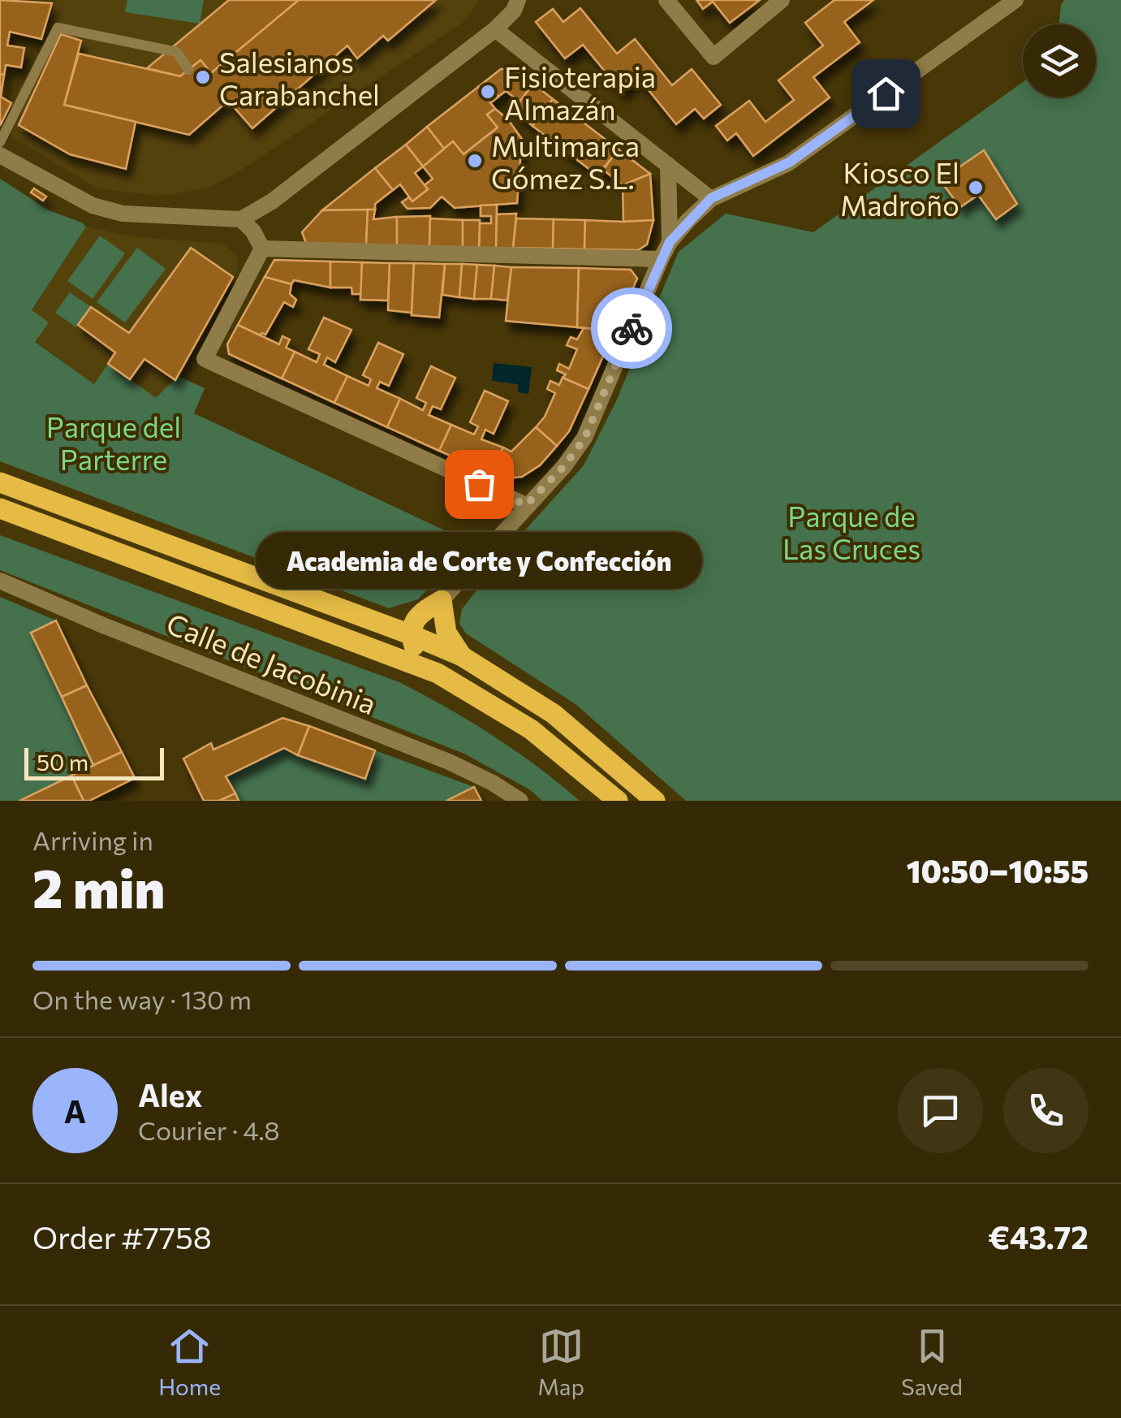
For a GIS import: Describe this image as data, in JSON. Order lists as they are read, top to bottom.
{
  "streets": {
    "street": ["Calle de Jacobinia"]
  },
  "parks": ["Parque del Parterre", "Parque de Las Cruces"],
  "places": [
    "Salesianos Carabanchel",
    "Fisioterapia Almazán",
    "Multimarca Gómez S.L.",
    "Kiosco El Madroño",
    "Academia de Corte y Confección"
  ],
  "scale_bar": "50 m",
  "page": {
    "bubble": "Academia de Corte y Confección",
    "scale": "50 m",
    "heading": ["2 min", "Arriving in", "10:50–10:55"],
    "panel": [
      "Alex",
      "Courier · 4.8",
      "Order #7758",
      "€43.72"
    ],
    "bar": "On the way · 130 m",
    "round": "A",
    "tabs": ["Home", "Map", "Saved"]
  }
}
